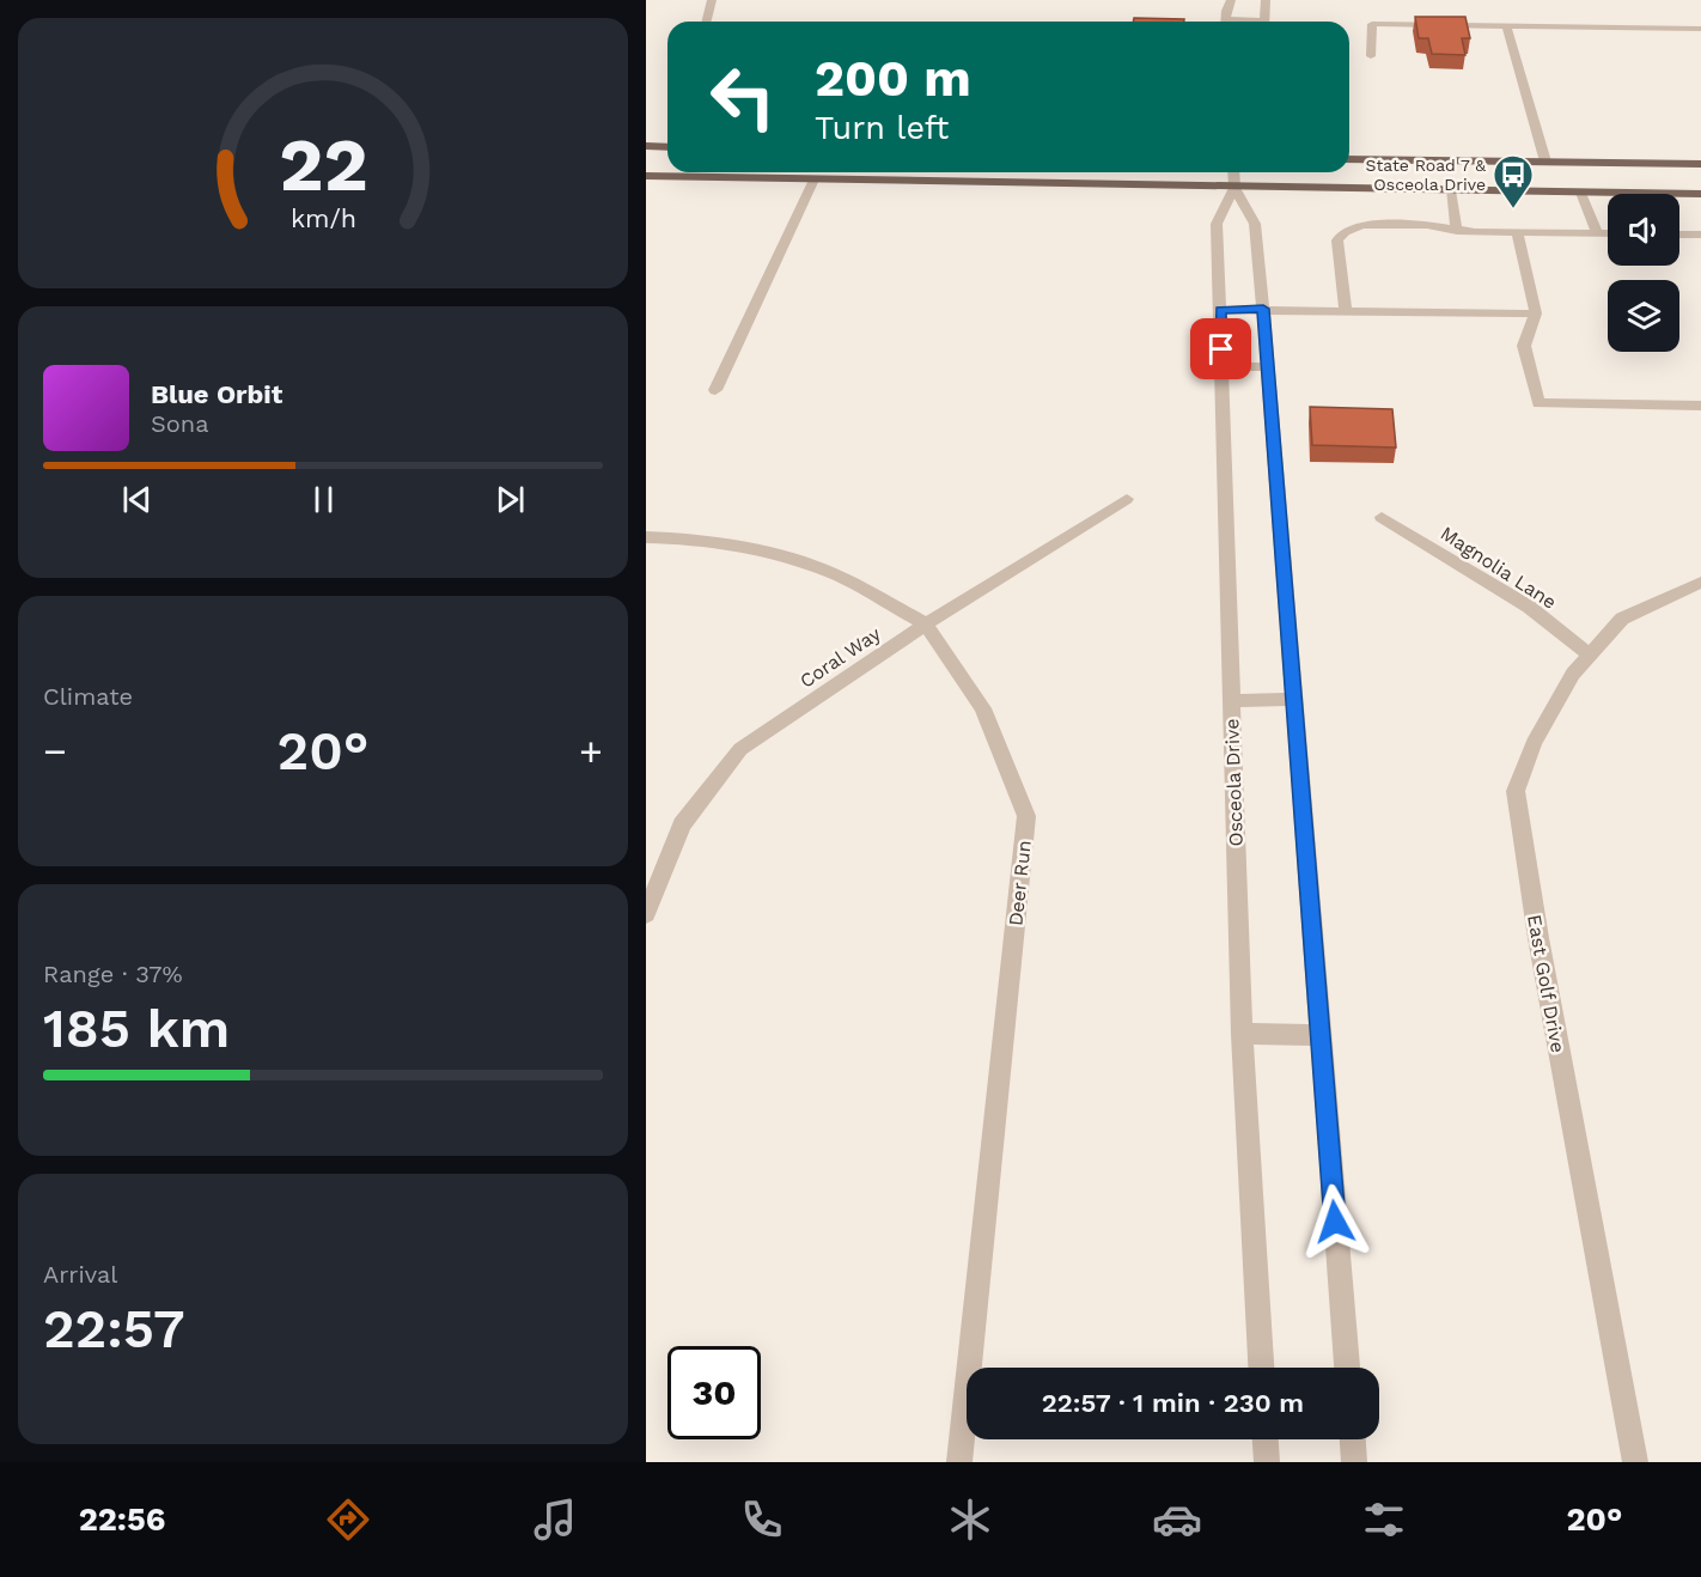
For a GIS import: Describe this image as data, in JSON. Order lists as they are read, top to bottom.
{
  "streets": {
    "street": [
      "Magnolia Lane",
      "Coral Way",
      "Osceola Drive",
      "Deer Run",
      "East Golf Drive"
    ]
  },
  "crossings": [
    ["Magnolia Lane", "East Golf Drive"],
    ["Coral Way", "Deer Run"]
  ],
  "places": {
    "bus stop": ["State Road 7 & Osceola Drive"]
  },
  "page": {
    "turn": ["200 m", "Turn left"],
    "song": ["Blue Orbit", "Sona"],
    "tile": [
      "Climate",
      ["Range · 37%", "185 km"],
      ["Arrival", "22:57"]
    ],
    "heat": ["−", "20°", "+"],
    "limit": "30",
    "trip": "22:57 · 1 min · 230 m",
    "tabs": ["22:56", "20°"],
    "gauge": ["22", "km/h"]
  }
}
